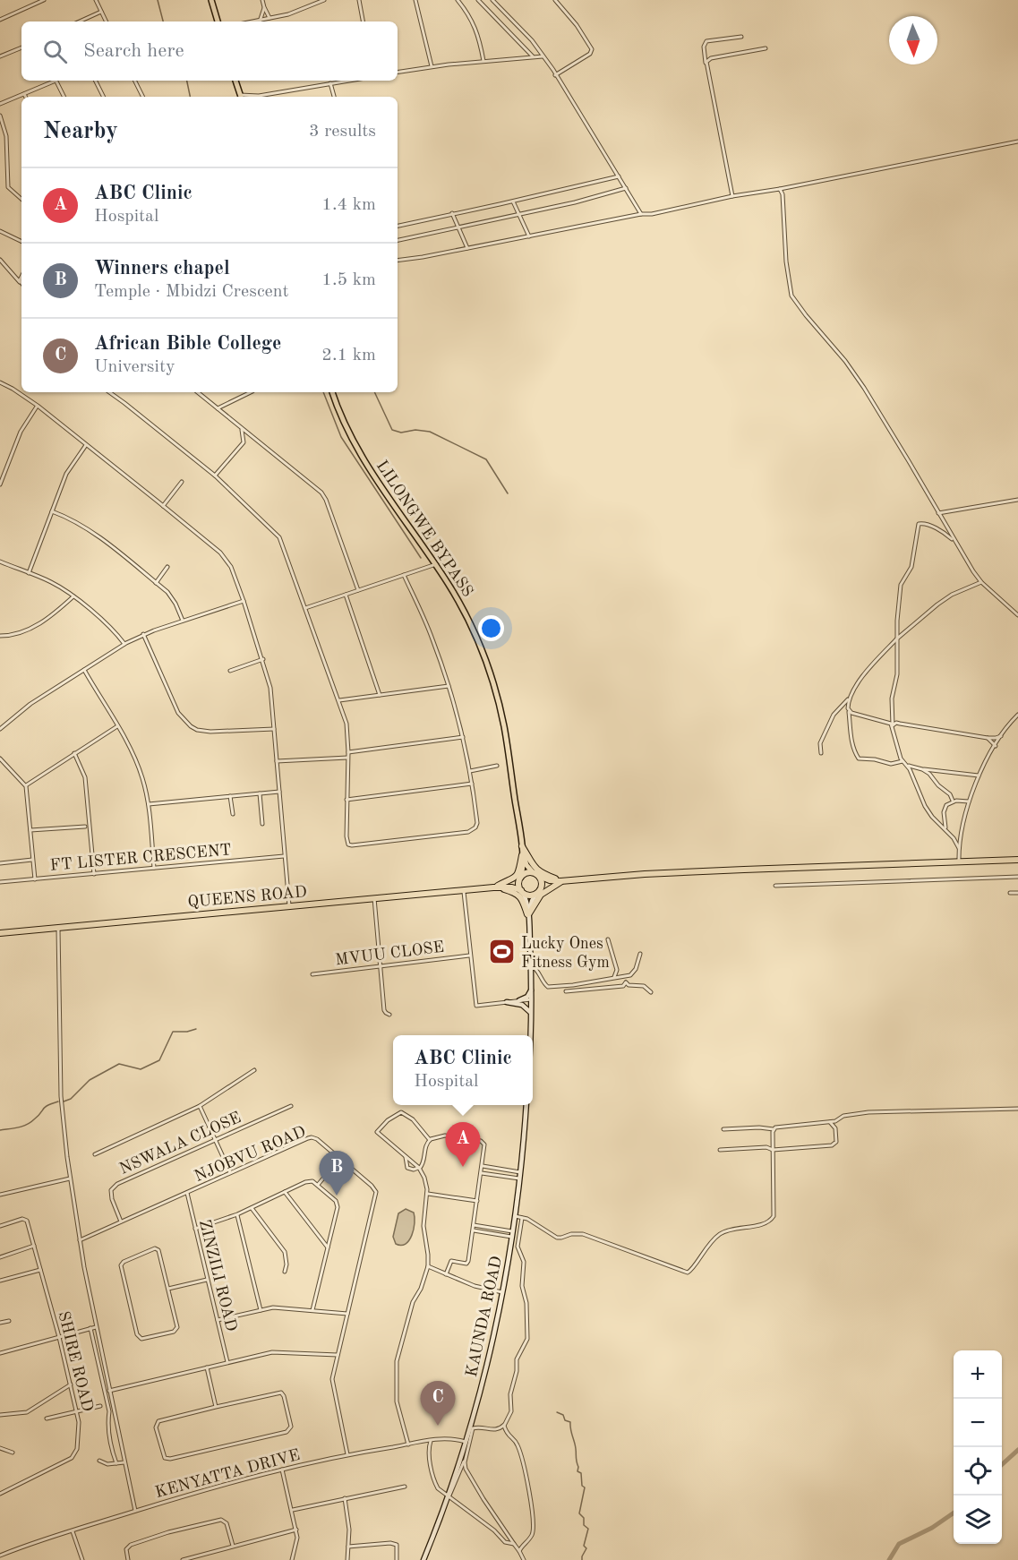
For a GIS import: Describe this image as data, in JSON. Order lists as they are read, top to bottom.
{
  "streets": {
    "highway": ["QUEENS ROAD"],
    "main road": ["LILONGWE BYPASS", "KAUNDA ROAD"],
    "street": [
      "FT LISTER CRESCENT",
      "MVUU CLOSE",
      "NSWALA CLOSE",
      "NJOBVU ROAD",
      "ZINZILI ROAD",
      "SHIRE ROAD",
      "KENYATTA DRIVE"
    ]
  },
  "crossings": [
    ["NSWALA CLOSE", "NJOBVU ROAD"],
    ["NJOBVU ROAD", "ZINZILI ROAD"],
    ["NJOBVU ROAD", "KENYATTA DRIVE"],
    ["KAUNDA ROAD", "KENYATTA DRIVE"]
  ],
  "places": {
    "sports": ["Lucky Ones Fitness Gym"]
  },
  "north": "bottom",
  "page": {
    "search": "Search here",
    "heading": ["Nearby", "3 results"],
    "list": [
      {
        "mark": "A",
        "name": "ABC Clinic",
        "note": "Hospital",
        "value": "1.4 km"
      },
      {
        "mark": "B",
        "name": "Winners chapel",
        "note": "Temple · Mbidzi Crescent",
        "value": "1.5 km"
      },
      {
        "mark": "C",
        "name": "African Bible College",
        "note": "University",
        "value": "2.1 km"
      }
    ],
    "popup": ["ABC Clinic", "Hospital"],
    "pins": ["A", "B", "C"],
    "map_buttons": ["+", "−"]
  }
}
